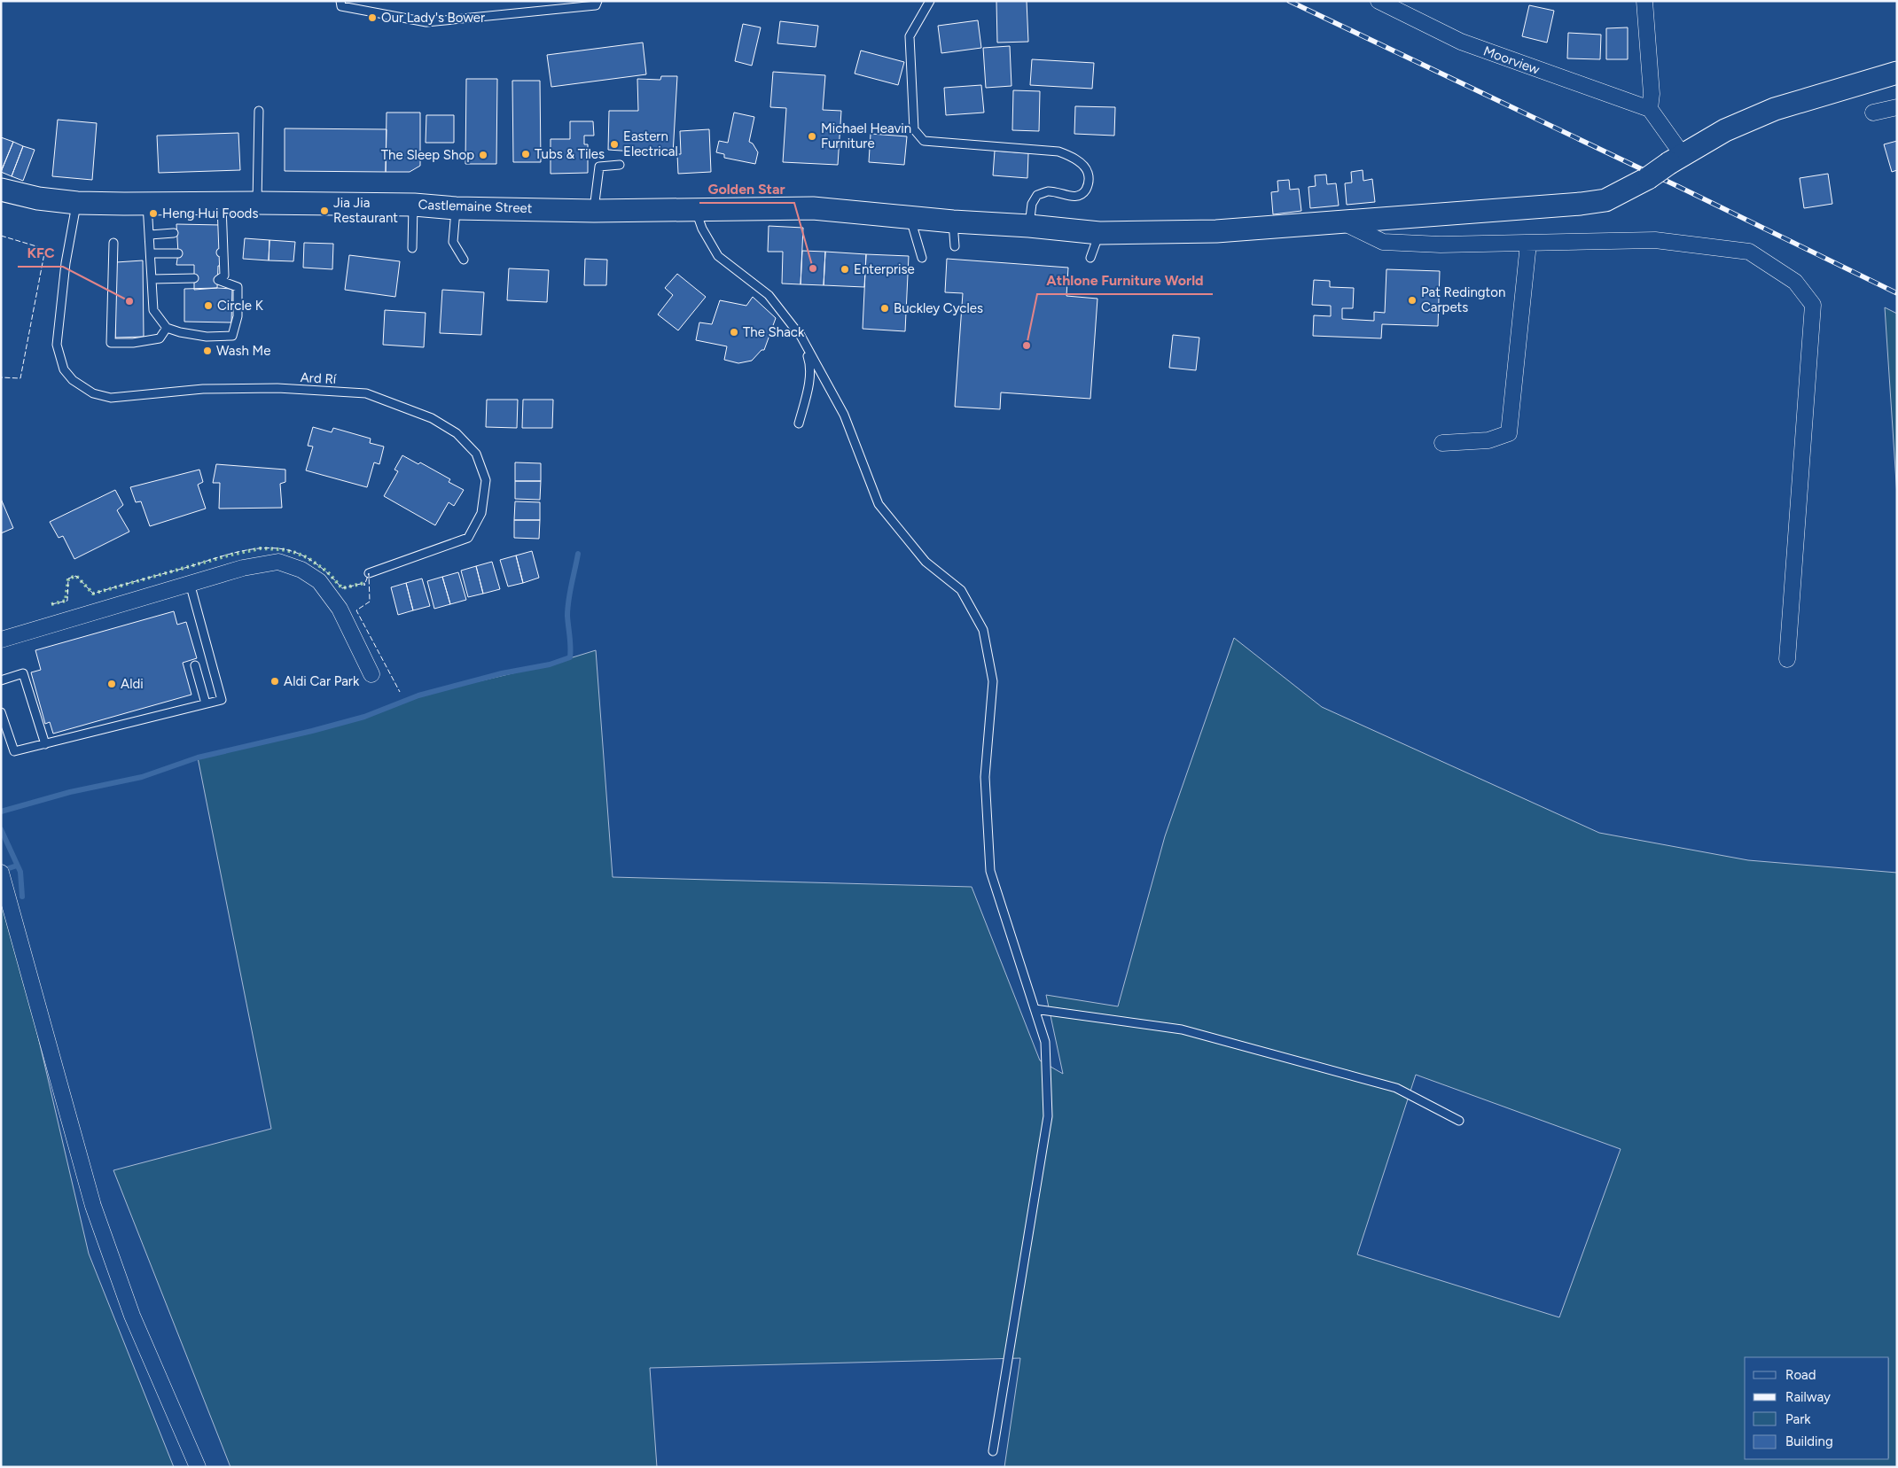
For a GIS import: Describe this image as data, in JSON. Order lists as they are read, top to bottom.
{
  "streets": {
    "main road": ["Castlemaine Street"],
    "street": ["Moorview"],
    "lane": ["Ard Rí"]
  },
  "crossings": [
    ["Castlemaine Street", "Ard Rí"]
  ],
  "places": [
    "Our Lady's Bower",
    "Michael Heavin Furniture",
    "Eastern Electrical",
    "Tubs & Tiles",
    "The Sleep Shop",
    "Jia Jia Restaurant",
    "Heng Hui Foods",
    "Golden Star",
    "Enterprise",
    "Pat Redington Carpets",
    "KFC",
    "Circle K",
    "Buckley Cycles",
    "The Shack",
    "Athlone Furniture World",
    "Wash Me",
    "Aldi Car Park",
    "Aldi"
  ],
  "legend": [
    "Road",
    "Railway",
    "Park",
    "Building"
  ]
}
